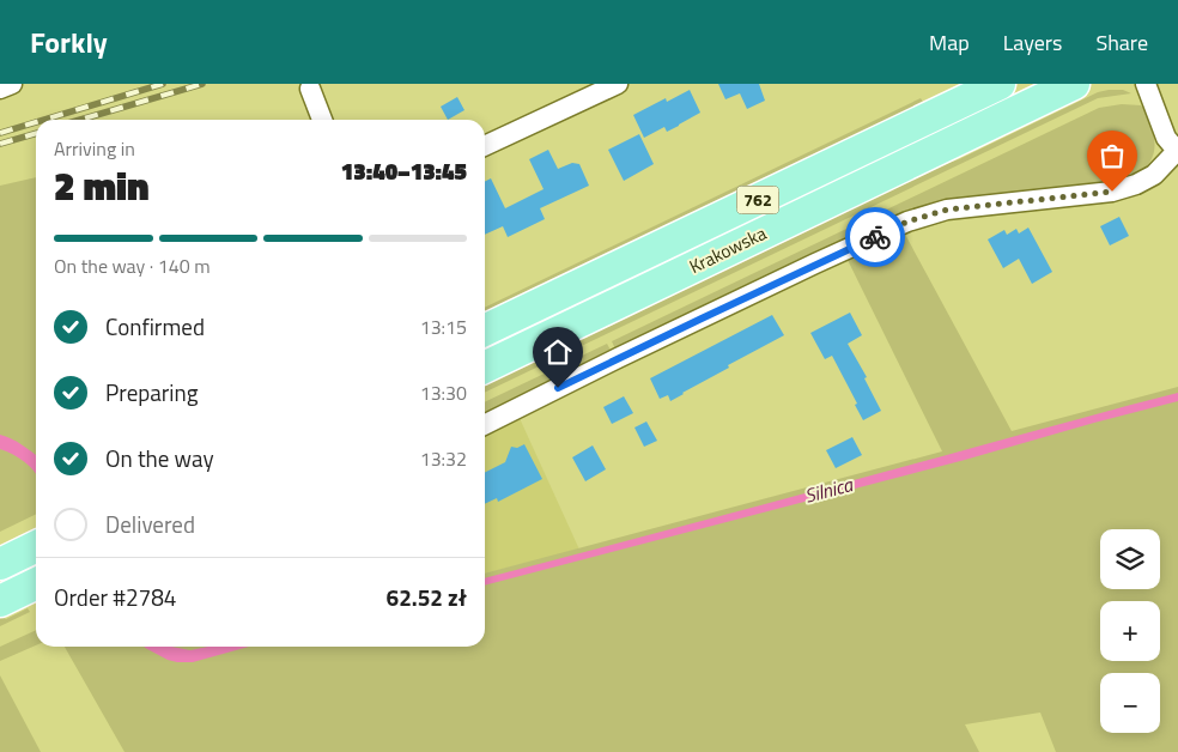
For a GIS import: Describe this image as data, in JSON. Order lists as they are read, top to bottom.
{
  "streets": {
    "main road": ["762", "Krakowska"]
  },
  "water": ["Silnica"],
  "page": {
    "header": "Forkly",
    "nav": ["Map", "Layers", "Share"],
    "heading": ["2 min", "Arriving in", "13:40–13:45"],
    "panel": ["Order #2784", "62.52 zł"],
    "bar": "On the way · 140 m",
    "list": [
      ["Confirmed", "13:15"],
      ["Preparing", "13:30"],
      ["On the way", "13:32"],
      "Delivered"
    ],
    "map_buttons": ["+", "−"]
  }
}
